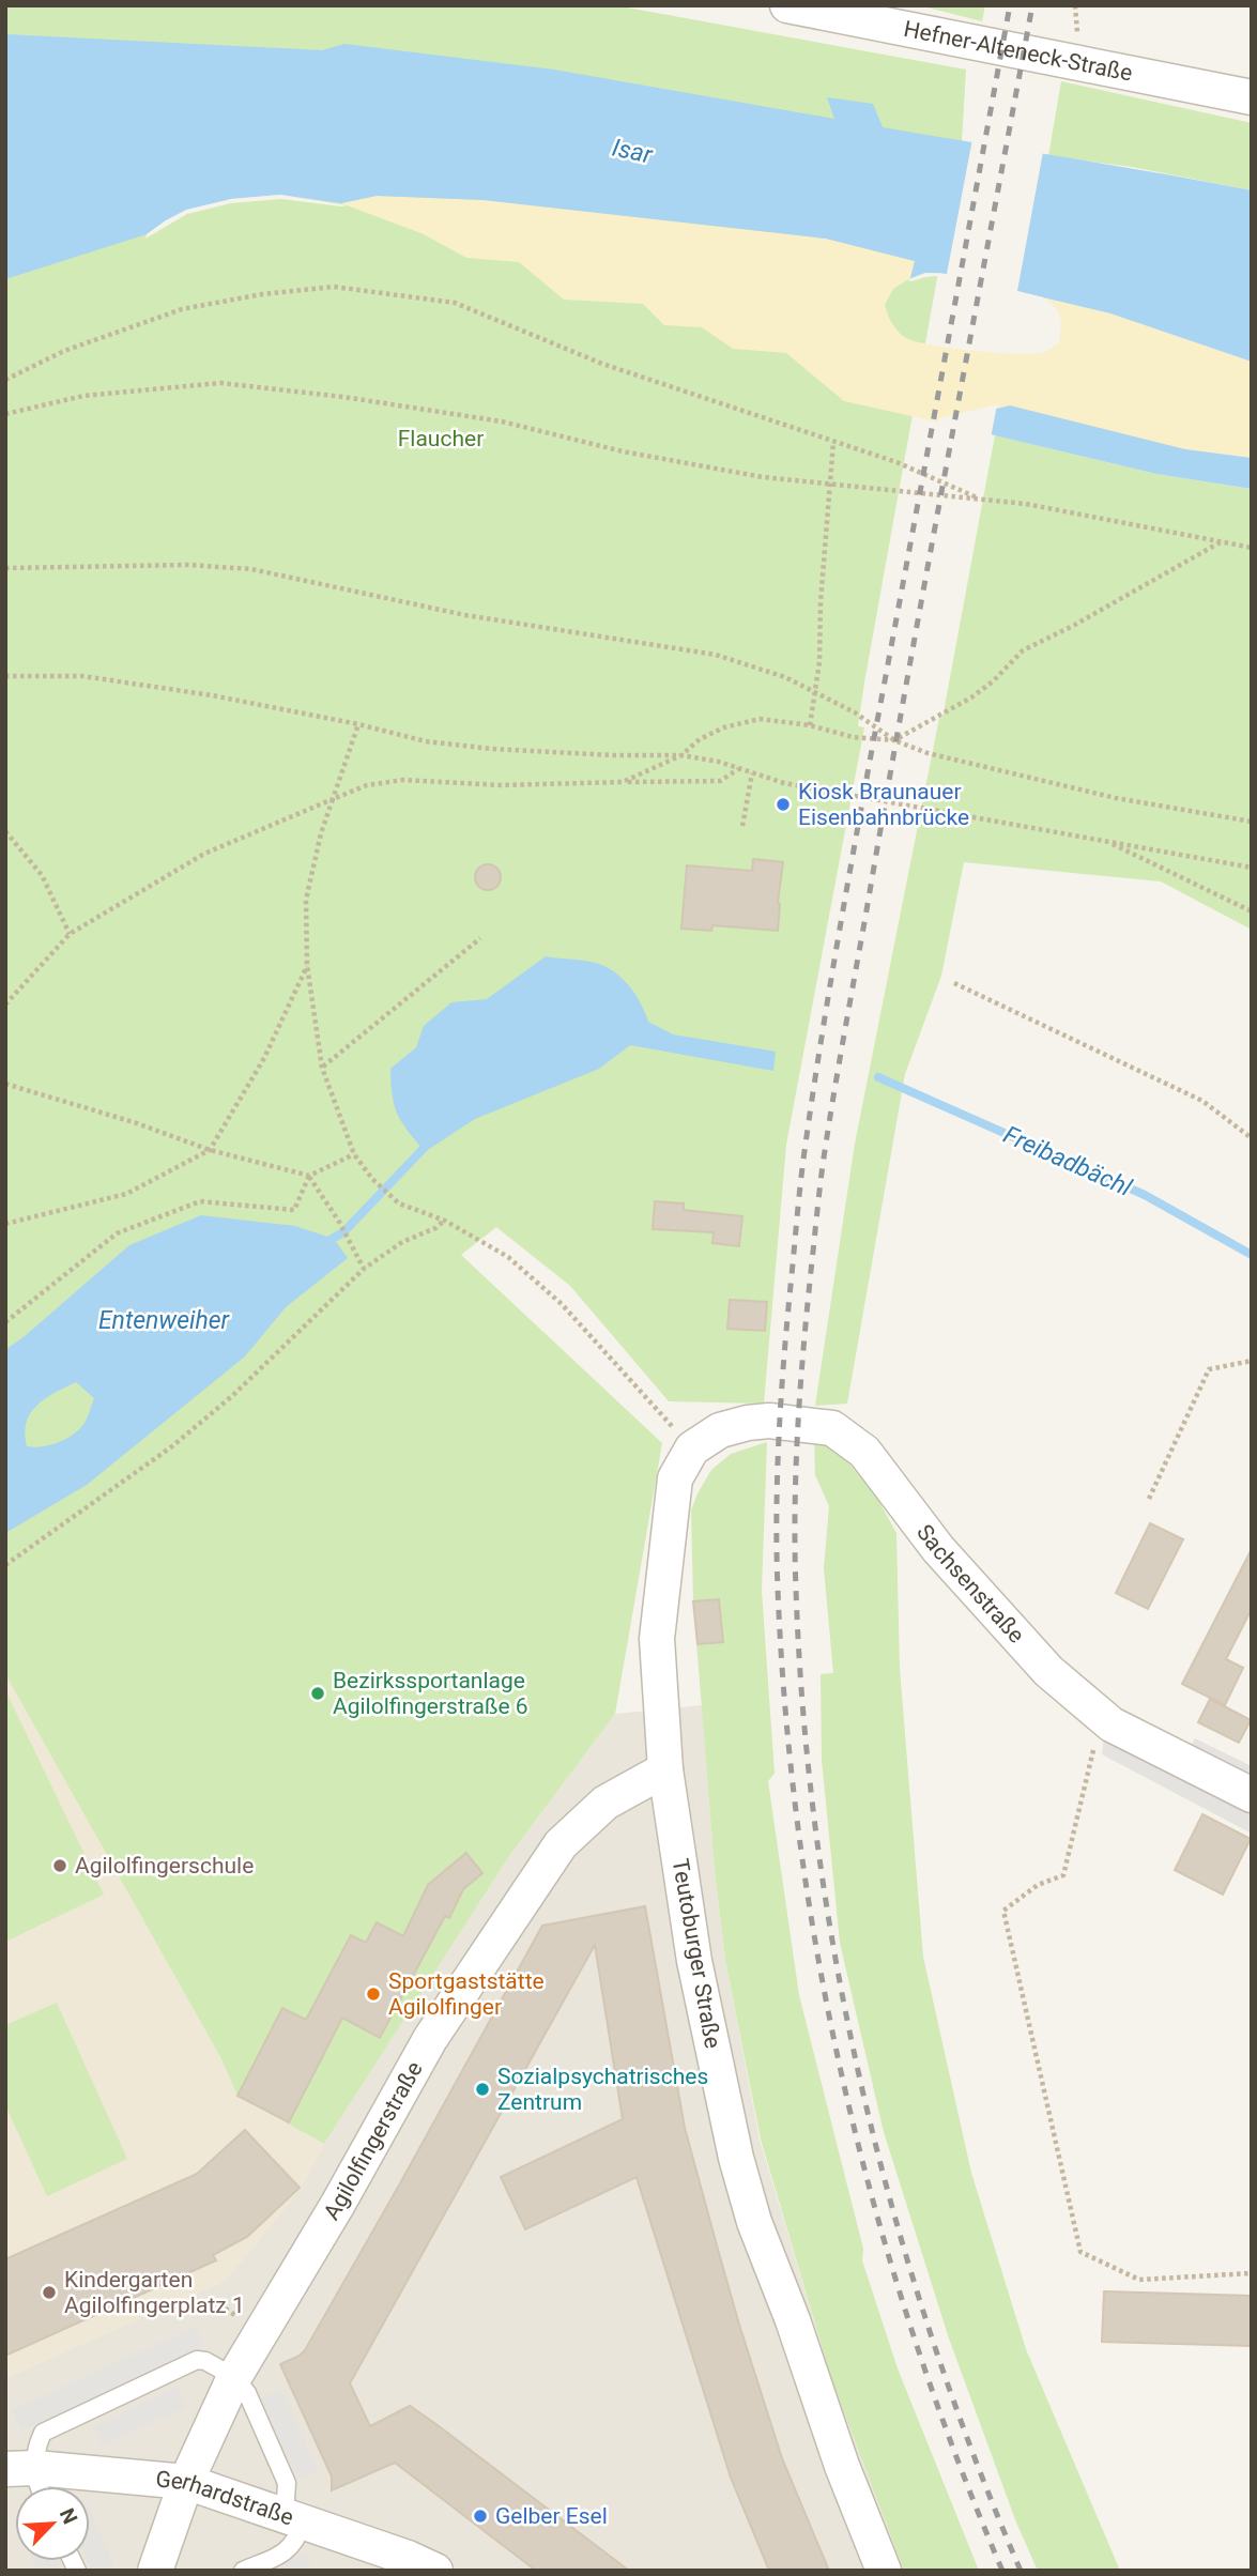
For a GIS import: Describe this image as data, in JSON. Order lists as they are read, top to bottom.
{
  "streets": {
    "street": [
      "Hefner-Alteneck-Straße",
      "Sachsenstraße",
      "Teutoburger Straße",
      "Agilolfingerstraße",
      "Gerhardstraße"
    ]
  },
  "crossings": [
    ["Sachsenstraße", "Teutoburger Straße"],
    ["Teutoburger Straße", "Agilolfingerstraße"],
    ["Agilolfingerstraße", "Gerhardstraße"]
  ],
  "water": ["Isar", "Freibadbächl", "Entenweiher"],
  "parks": ["Flaucher"],
  "places": [
    "Kiosk Braunauer Eisenbahnbrücke",
    "Bezirkssportanlage Agilolfingerstraße 6",
    "Agilolfingerschule",
    "Sportgaststätte Agilolfinger",
    "Sozialpsychatrisches Zentrum",
    "Kindergarten Agilolfingerplatz 1",
    "Gelber Esel"
  ],
  "north": "top right"
}
